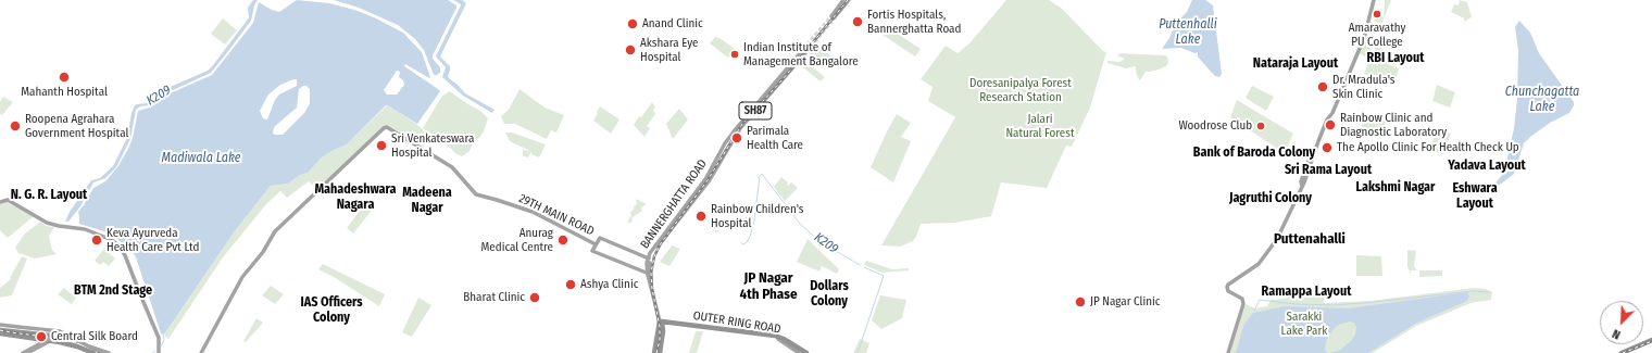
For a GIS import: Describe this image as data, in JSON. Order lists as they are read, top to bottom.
{
  "streets": {
    "highway": ["BANNERGHATTA ROAD", "OUTER RING ROAD"],
    "main road": ["SH87", "29TH MAIN ROAD"]
  },
  "crossings": [
    ["BANNERGHATTA ROAD", "OUTER RING ROAD"]
  ],
  "districts": [
    "RBI Layout",
    "Nataraja Layout",
    "Bank of Baroda Colony",
    "Yadava Layout",
    "Sri Rama Layout",
    "Lakshmi Nagar",
    "Eshwara Layout",
    "Mahadeshwara Nagara",
    "Madeena Nagar",
    "N. G. R. Layout",
    "Jagruthi Colony",
    "Puttenahalli",
    "JP Nagar 4th Phase",
    "Dollars Colony",
    "BTM 2nd Stage",
    "Ramappa Layout",
    "IAS Officers Colony"
  ],
  "water": [
    "Puttenhalli Lake",
    "Chunchagatta Lake",
    "K209",
    "Madiwala Lake"
  ],
  "parks": ["Doresanipalya Forest Research Station", "Jalari Natural Forest", "Sarakki Lake Park"],
  "places": [
    "Amaravathy PU College",
    "Fortis Hospitals, Bannerghatta Road",
    "Anand Clinic",
    "Akshara Eye Hospital",
    "Indian Institute of Management Bangalore",
    "Mahanth Hospital",
    "Dr. Mradula's Skin Clinic",
    "Rainbow Clinic and Diagnostic Laboratory",
    "Roopena Agrahara Government Hospital",
    "Woodrose Club",
    "Parimala Health Care",
    "Sri Venkateswara Hospital",
    "The Apollo Clinic For Health Check Up",
    "Rainbow Children's Hospital",
    "Keva Ayurveda Health Care Pvt Ltd",
    "Anurag Medical Centre",
    "Ashya Clinic",
    "Bharat Clinic",
    "JP Nagar Clinic",
    "Central Silk Board"
  ],
  "north": "bottom left"
}
